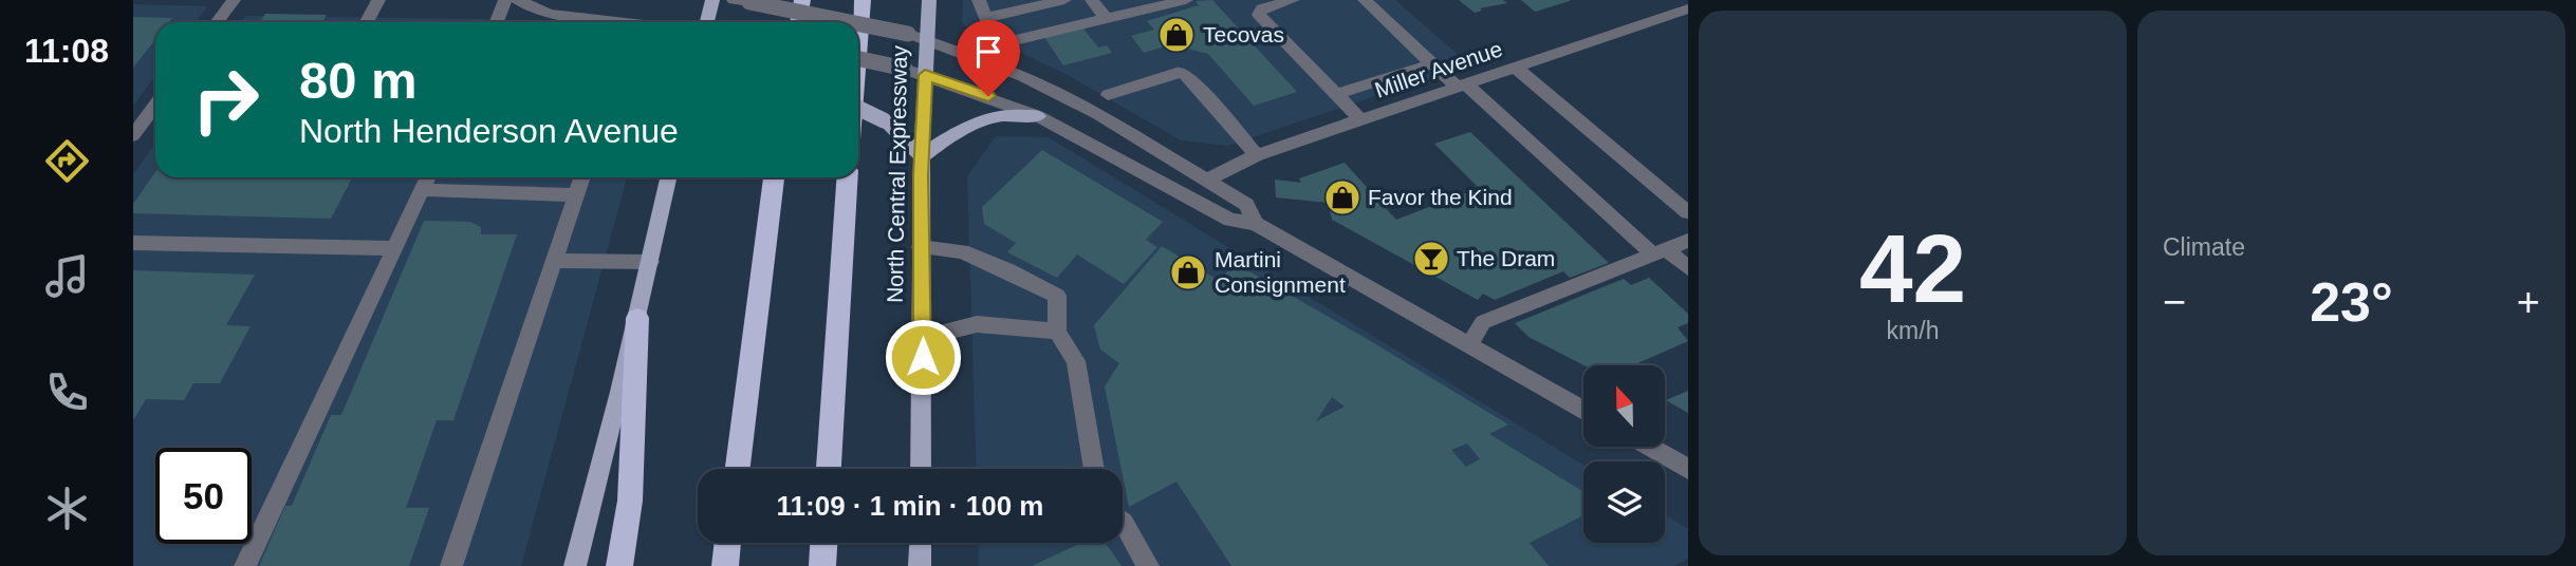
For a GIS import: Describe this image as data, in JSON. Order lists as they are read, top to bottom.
{
  "streets": {
    "highway": ["North Central Expressway"],
    "street": ["Miller Avenue"]
  },
  "places": {
    "shop": ["Tecovas", "Favor the Kind", "Martini Consignment"],
    "bar": ["The Dram"]
  },
  "north": "top",
  "page": {
    "tabs": "11:08",
    "tile": [
      ["42", "km/h"],
      "Climate"
    ],
    "turn": ["80 m", "North Henderson Avenue"],
    "heat": ["−", "23°", "+"],
    "limit": "50",
    "trip": "11:09 · 1 min · 100 m"
  }
}
